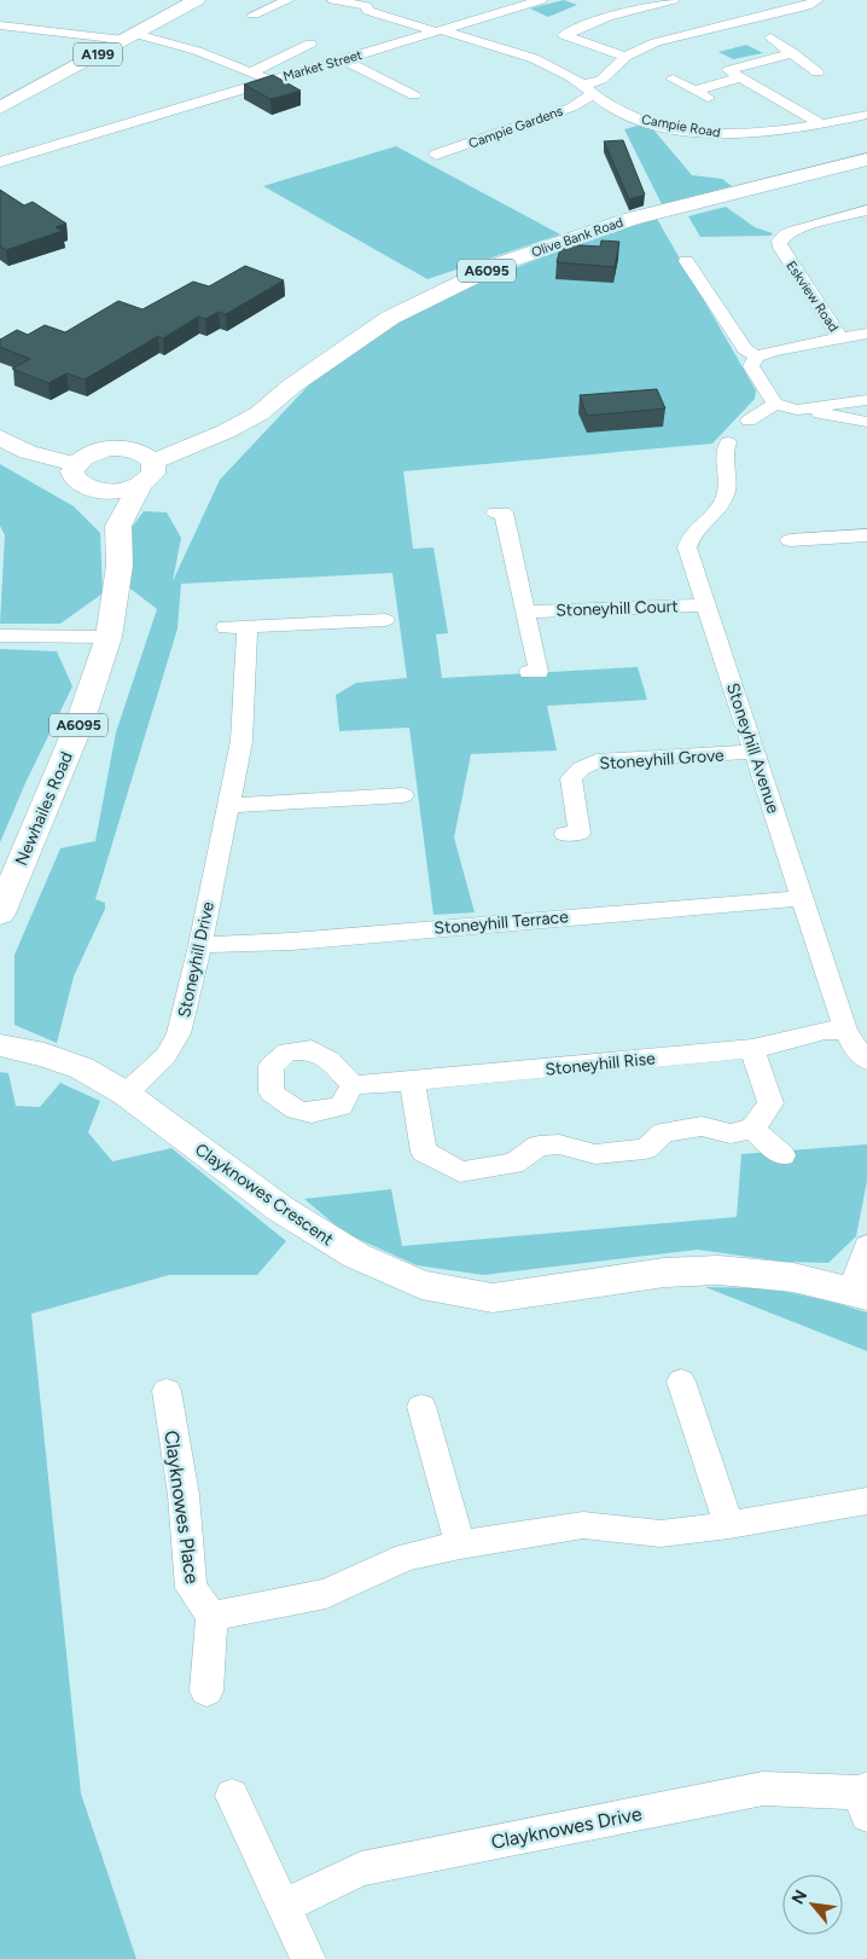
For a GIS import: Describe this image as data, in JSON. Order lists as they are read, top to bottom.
{
  "streets": {
    "main road": [
      "A199",
      "Olive Bank Road",
      "A6095",
      "Newhailes Road"
    ],
    "street": [
      "Market Street",
      "Campie Road",
      "Campie Gardens",
      "Eskview Road",
      "Stoneyhill Court",
      "Stoneyhill Avenue",
      "Stoneyhill Grove",
      "Stoneyhill Terrace",
      "Stoneyhill Drive",
      "Stoneyhill Rise",
      "Clayknowes Crescent",
      "Clayknowes Place",
      "Clayknowes Drive"
    ]
  },
  "crossings": [
    ["Market Street", "Campie Road"],
    ["Campie Road", "Campie Gardens"],
    ["Olive Bank Road", "Newhailes Road"],
    ["Stoneyhill Court", "Stoneyhill Avenue"],
    ["Stoneyhill Avenue", "Stoneyhill Grove"],
    ["Stoneyhill Avenue", "Stoneyhill Terrace"],
    ["Stoneyhill Avenue", "Stoneyhill Rise"],
    ["Stoneyhill Terrace", "Stoneyhill Drive"],
    ["Stoneyhill Drive", "Clayknowes Crescent"]
  ],
  "north": "top left"
}
